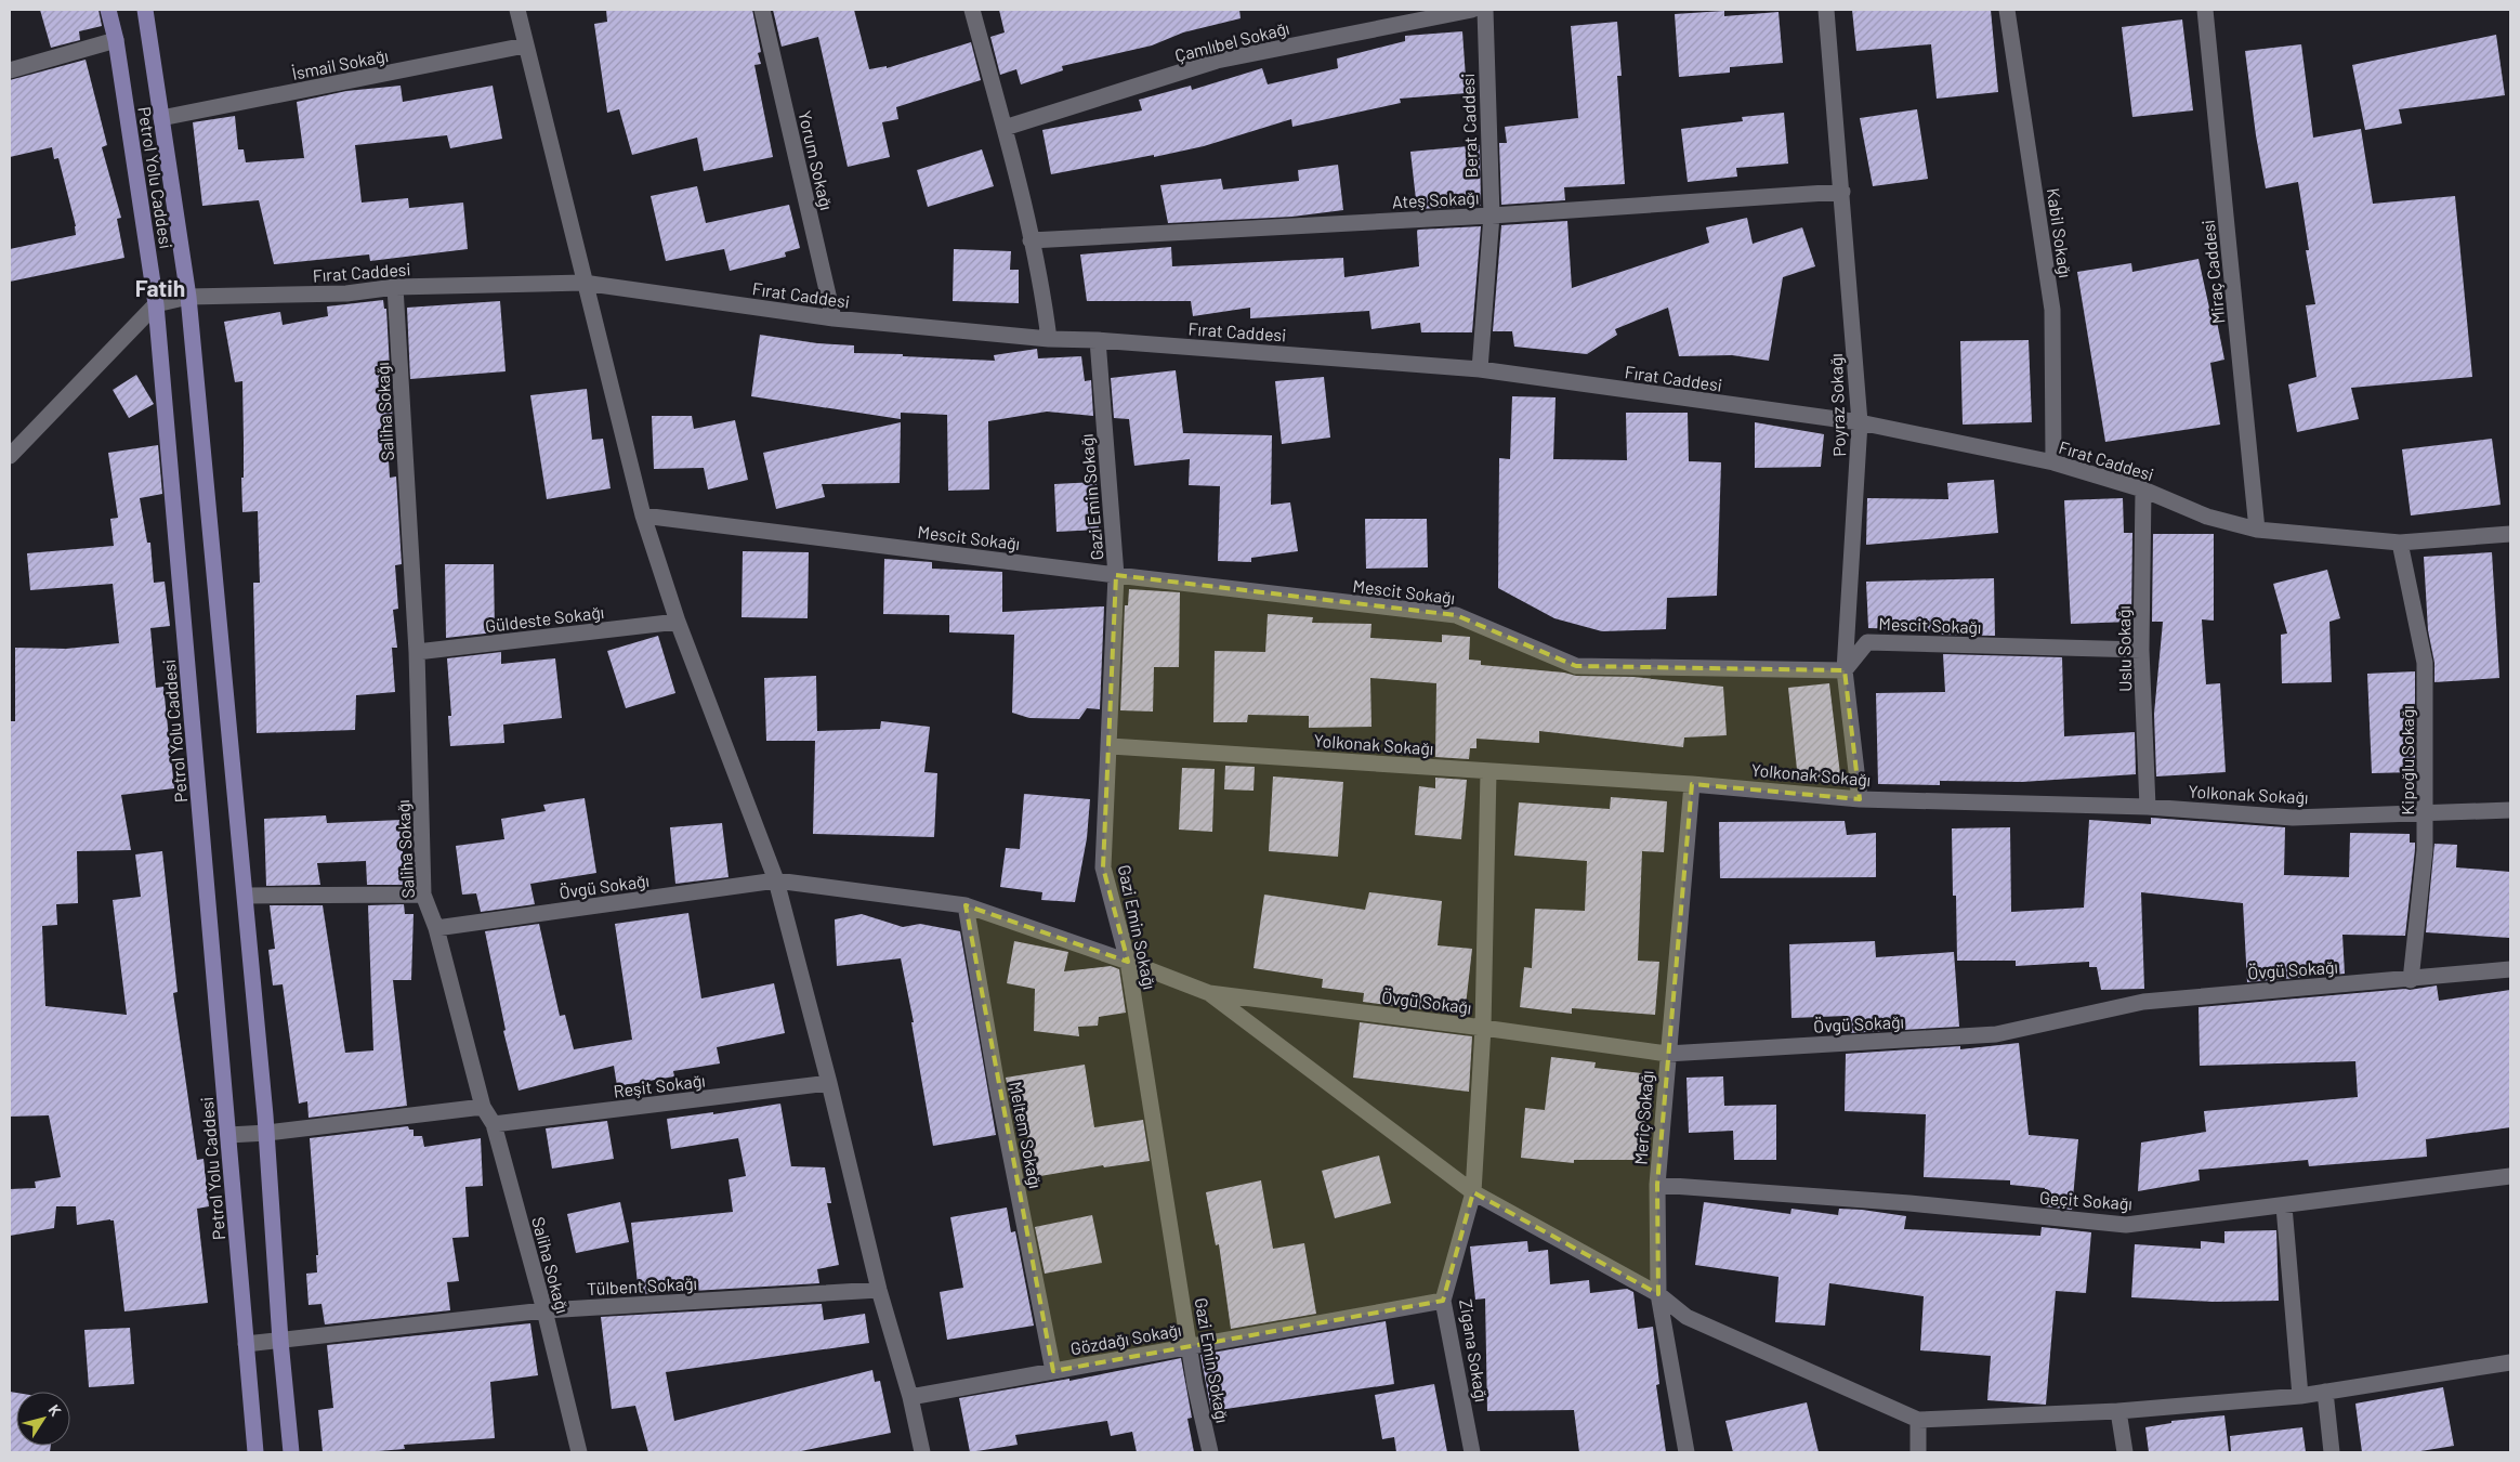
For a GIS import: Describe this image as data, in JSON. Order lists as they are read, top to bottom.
{
  "streets": {
    "main road": ["Petrol Yolu Caddesi"],
    "street": [
      "Çamlıbel Sokağı",
      "İsmail Sokağı",
      "Berat Caddesi",
      "Yorum Sokağı",
      "Ateş Sokağı",
      "Kabil Sokağı",
      "Fırat Caddesi",
      "Miraç Caddesi",
      "Poyraz Sokağı",
      "Saliha Sokağı",
      "Gazi Emin Sokağı",
      "Mescit Sokağı",
      "Güldeste Sokağı",
      "Uslu Sokağı",
      "Yolkonak Sokağı",
      "Kipoğlu Sokağı",
      "Övgü Sokağı",
      "Reşit Sokağı",
      "Meriç Sokağı",
      "Meltem Sokağı",
      "Geçit Sokağı",
      "Tülbent Sokağı",
      "Gözdağı Sokağı",
      "Zigana Sokağı"
    ]
  },
  "crossings": [
    ["İsmail Sokağı", "Petrol Yolu Caddesi"],
    ["Berat Caddesi", "Ateş Sokağı"],
    ["Berat Caddesi", "Fırat Caddesi"],
    ["Yorum Sokağı", "Fırat Caddesi"],
    ["Petrol Yolu Caddesi", "Fırat Caddesi"],
    ["Petrol Yolu Caddesi", "Tülbent Sokağı"],
    ["Ateş Sokağı", "Poyraz Sokağı"],
    ["Kabil Sokağı", "Fırat Caddesi"],
    ["Fırat Caddesi", "Miraç Caddesi"],
    ["Fırat Caddesi", "Poyraz Sokağı"],
    ["Fırat Caddesi", "Saliha Sokağı"],
    ["Fırat Caddesi", "Gazi Emin Sokağı"],
    ["Fırat Caddesi", "Uslu Sokağı"],
    ["Fırat Caddesi", "Kipoğlu Sokağı"],
    ["Poyraz Sokağı", "Mescit Sokağı"],
    ["Poyraz Sokağı", "Yolkonak Sokağı"],
    ["Saliha Sokağı", "Güldeste Sokağı"],
    ["Saliha Sokağı", "Övgü Sokağı"],
    ["Saliha Sokağı", "Reşit Sokağı"],
    ["Saliha Sokağı", "Tülbent Sokağı"],
    ["Gazi Emin Sokağı", "Mescit Sokağı"],
    ["Gazi Emin Sokağı", "Yolkonak Sokağı"],
    ["Gazi Emin Sokağı", "Övgü Sokağı"],
    ["Gazi Emin Sokağı", "Gözdağı Sokağı"],
    ["Mescit Sokağı", "Uslu Sokağı"],
    ["Uslu Sokağı", "Yolkonak Sokağı"],
    ["Yolkonak Sokağı", "Kipoğlu Sokağı"],
    ["Yolkonak Sokağı", "Meriç Sokağı"],
    ["Yolkonak Sokağı", "Zigana Sokağı"],
    ["Kipoğlu Sokağı", "Övgü Sokağı"],
    ["Övgü Sokağı", "Meriç Sokağı"],
    ["Övgü Sokağı", "Meltem Sokağı"],
    ["Övgü Sokağı", "Zigana Sokağı"],
    ["Meriç Sokağı", "Geçit Sokağı"],
    ["Meltem Sokağı", "Gözdağı Sokağı"],
    ["Gözdağı Sokağı", "Zigana Sokağı"]
  ],
  "districts": ["Fatih"],
  "north": "top right"
}
